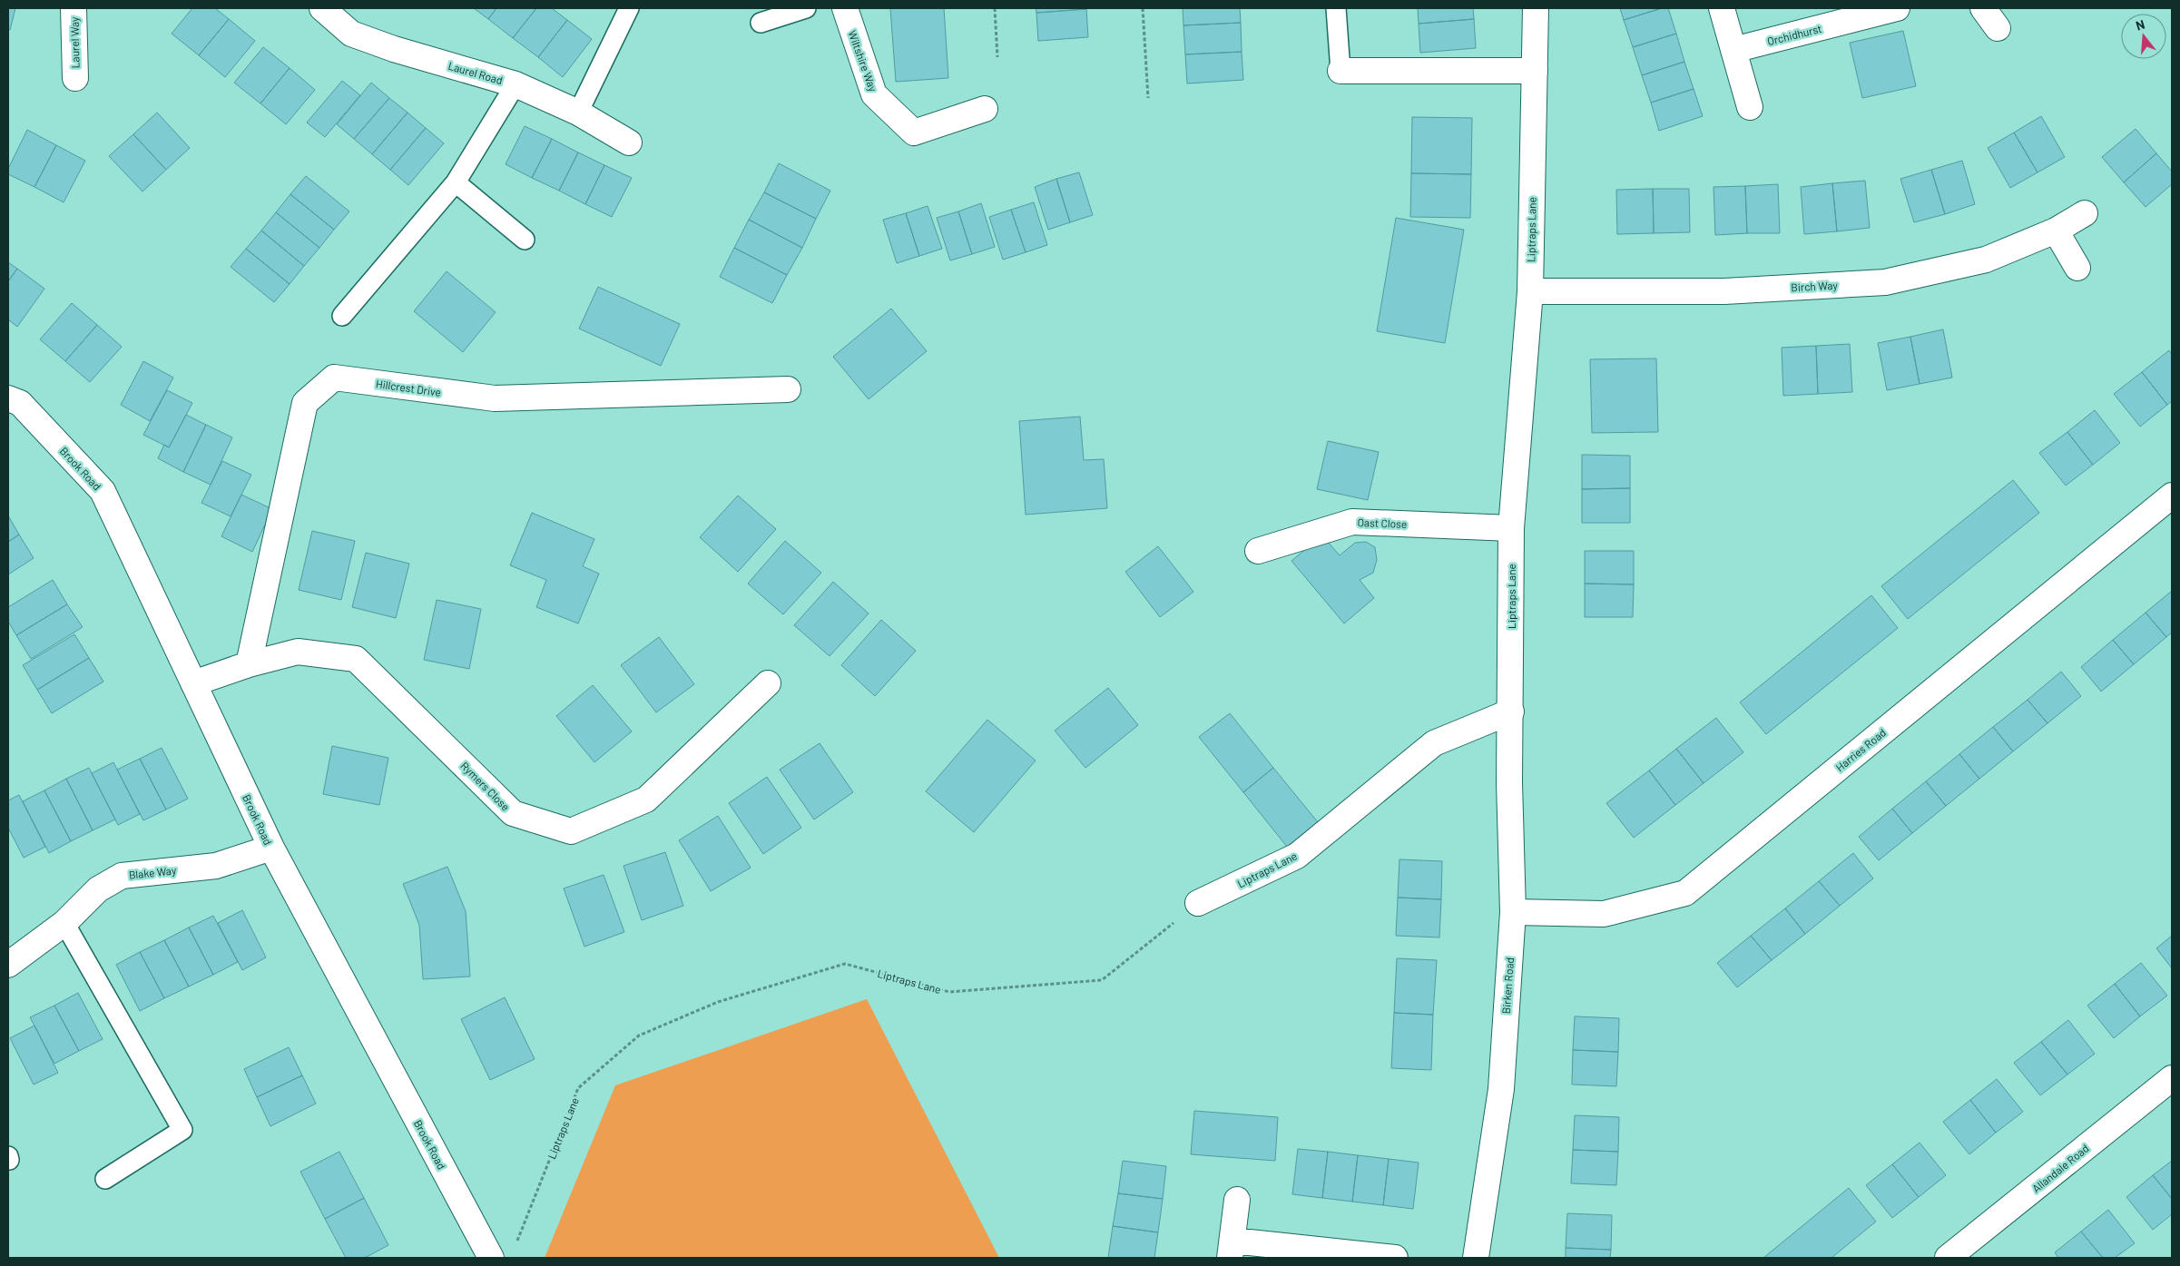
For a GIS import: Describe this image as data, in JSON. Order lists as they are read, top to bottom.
{
  "streets": {
    "street": [
      "Orchidhurst",
      "Laurel Way",
      "Wiltshire Way",
      "Laurel Road",
      "Liptraps Lane",
      "Birch Way",
      "Hillcrest Drive",
      "Brook Road",
      "Oast Close",
      "Harries Road",
      "Rymers Close",
      "Blake Way",
      "Birken Road",
      "Allandale Road"
    ]
  },
  "crossings": [
    ["Liptraps Lane", "Birch Way"],
    ["Liptraps Lane", "Oast Close"],
    ["Liptraps Lane", "Birken Road"],
    ["Hillcrest Drive", "Rymers Close"],
    ["Brook Road", "Rymers Close"],
    ["Brook Road", "Blake Way"],
    ["Harries Road", "Birken Road"]
  ],
  "north": "top"
}
